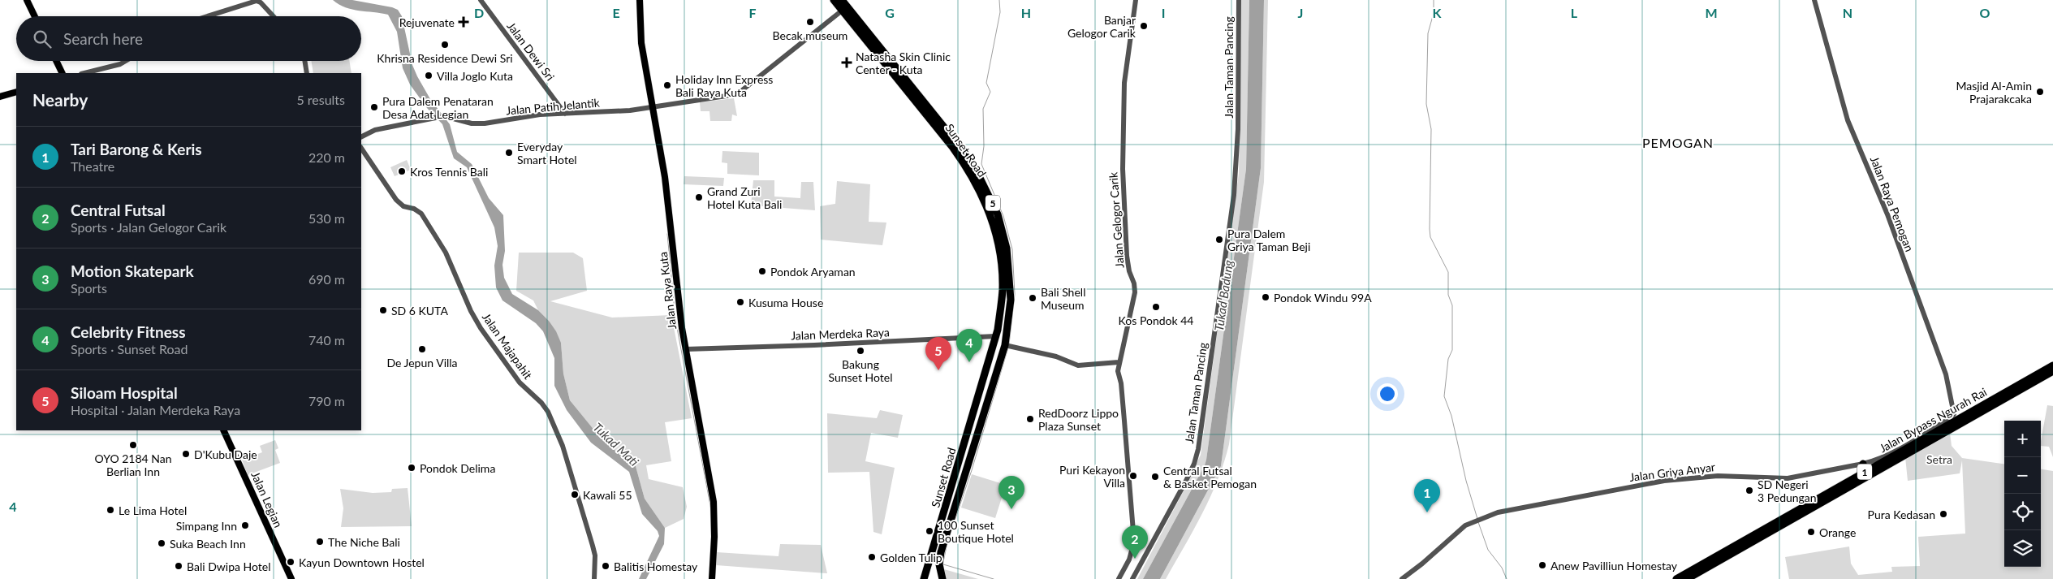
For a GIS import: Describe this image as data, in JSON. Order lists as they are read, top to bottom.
{
  "streets": {
    "highway": [
      "Sunset Road",
      "5",
      "Jalan Bypass Ngurah Rai",
      "1"
    ],
    "main road": ["Jalan Raya Kuta", "Jalan Legian"],
    "street": [
      "Jalan Dewi Sri",
      "Jalan Taman Pancing",
      "Jalan Patih Jelantik",
      "Jalan Raya Pemogan",
      "Jalan Gelogor Carik",
      "Jalan Merdeka Raya",
      "Jalan Majapahit",
      "Jalan Griya Anyar"
    ]
  },
  "crossings": [
    ["Jalan Dewi Sri", "Jalan Patih Jelantik"],
    ["Jalan Patih Jelantik", "Sunset Road"],
    ["Jalan Patih Jelantik", "Jalan Raya Kuta"],
    ["Sunset Road", "Jalan Merdeka Raya"],
    ["Jalan Raya Pemogan", "Jalan Bypass Ngurah Rai"],
    ["Jalan Raya Pemogan", "Jalan Griya Anyar"],
    ["Jalan Raya Kuta", "Jalan Merdeka Raya"],
    ["Jalan Bypass Ngurah Rai", "Jalan Griya Anyar"]
  ],
  "districts": ["PEMOGAN"],
  "water": ["Tukad Badung", "Tukad Mati"],
  "parks": ["Setra"],
  "places": {
    "health": ["Rejuvenate", "Natasha Skin Clinic Center - Kuta"],
    "other": [
      "Becak museum",
      "Banjar Gelogor Carik",
      "Khrisna Residence Dewi Sri",
      "Villa Joglo Kuta",
      "Holiday Inn Express Bali Raya Kuta",
      "Masjid Al-Amin Prajarakcaka",
      "Pura Dalem Penataran Desa Adat Legian",
      "Everyday Smart Hotel",
      "Kros Tennis Bali",
      "Grand Zuri Hotel Kuta Bali",
      "Pura Dalem Griya Taman Beji",
      "Pondok Aryaman",
      "Pondok Windu 99A",
      "Bali Shell Museum",
      "Kusuma House",
      "Kos Pondok 44",
      "SD 6 KUTA",
      "De Jepun Villa",
      "Bakung Sunset Hotel",
      "RedDoorz Lippo Plaza Sunset",
      "OYO 2184 Nan Berlian Inn",
      "D'Kubu Daje",
      "Pondok Delima",
      "Puri Kekayon Villa",
      "Central Futsal & Basket Pemogan",
      "SD Negeri 3 Pedungan",
      "Kawali 55",
      "Le Lima Hotel",
      "Pura Kedasan",
      "Simpang Inn",
      "100 Sunset Boutique Hotel",
      "Orange",
      "The Niche Bali",
      "Suka Beach Inn",
      "Golden Tulip",
      "Kayun Downtown Hostel",
      "Anew Pavilliun Homestay",
      "Bali Dwipa Hotel",
      "Balitis Homestay"
    ]
  },
  "page": {
    "search": "Search here",
    "heading": ["Nearby", "5 results"],
    "list": [
      {
        "mark": "1",
        "name": "Tari Barong & Keris",
        "note": "Theatre",
        "value": "220 m"
      },
      {
        "mark": "2",
        "name": "Central Futsal",
        "note": "Sports · Jalan Gelogor Carik",
        "value": "530 m"
      },
      {
        "mark": "3",
        "name": "Motion Skatepark",
        "note": "Sports",
        "value": "690 m"
      },
      {
        "mark": "4",
        "name": "Celebrity Fitness",
        "note": "Sports · Sunset Road",
        "value": "740 m"
      },
      {
        "mark": "5",
        "name": "Siloam Hospital",
        "note": "Hospital · Jalan Merdeka Raya",
        "value": "790 m"
      }
    ],
    "pins": [
      "4",
      "5",
      "3",
      "1",
      "2"
    ],
    "map_buttons": ["+", "−"]
  },
  "grid": {
    "columns": [
      "D",
      "E",
      "F",
      "G",
      "H",
      "I",
      "J",
      "K",
      "L",
      "M",
      "N",
      "O"
    ],
    "rows": ["4"]
  }
}
